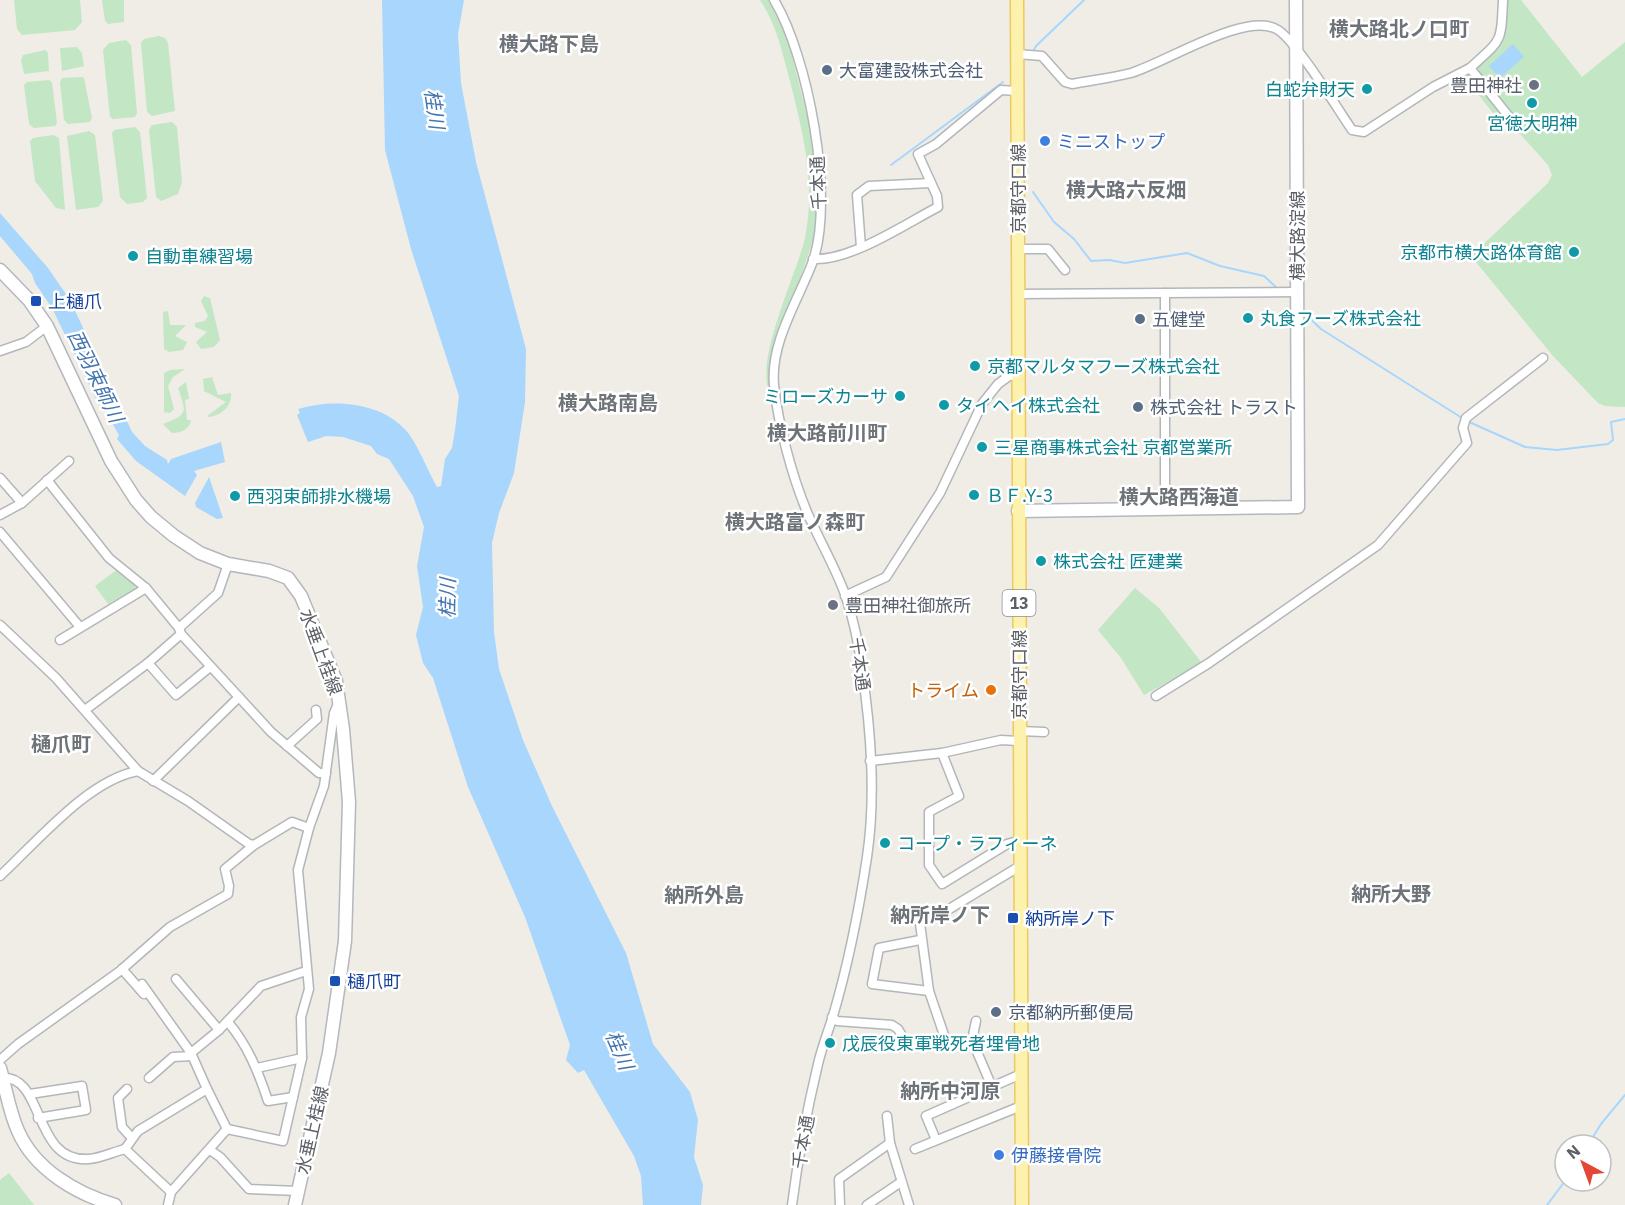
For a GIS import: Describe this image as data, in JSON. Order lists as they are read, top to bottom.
{
  "streets": {
    "main road": [
      "京都守口線",
      "横大路淀線",
      "13",
      "水垂上桂線"
    ],
    "street": ["千本通"]
  },
  "districts": [
    "横大路北ノ口町",
    "横大路下島",
    "横大路六反畑",
    "横大路南島",
    "横大路前川町",
    "横大路西海道",
    "横大路富ノ森町",
    "樋爪町",
    "納所大野",
    "納所外島",
    "納所岸ノ下",
    "納所中河原"
  ],
  "water": ["桂川", "西羽束師川"],
  "places": {
    "other": [
      "大富建設株式会社",
      "豊田神社",
      "白蛇弁財天",
      "宮徳大明神",
      "ミニストップ",
      "京都市横大路体育館",
      "自動車練習場",
      "丸食フーズ株式会社",
      "五健堂",
      "京都マルタマフーズ株式会社",
      "ミローズカーサ",
      "タイヘイ株式会社",
      "株式会社 トラスト",
      "三星商事株式会社 京都営業所",
      "ＢＦ.Y-3",
      "西羽束師排水機場",
      "株式会社 匠建業",
      "豊田神社御旅所",
      "トライム",
      "コープ・ラフィーネ",
      "京都納所郵便局",
      "戊辰役東軍戦死者埋骨地",
      "伊藤接骨院"
    ],
    "transit": ["上樋爪", "納所岸ノ下", "樋爪町"]
  },
  "north": "top left"
}
